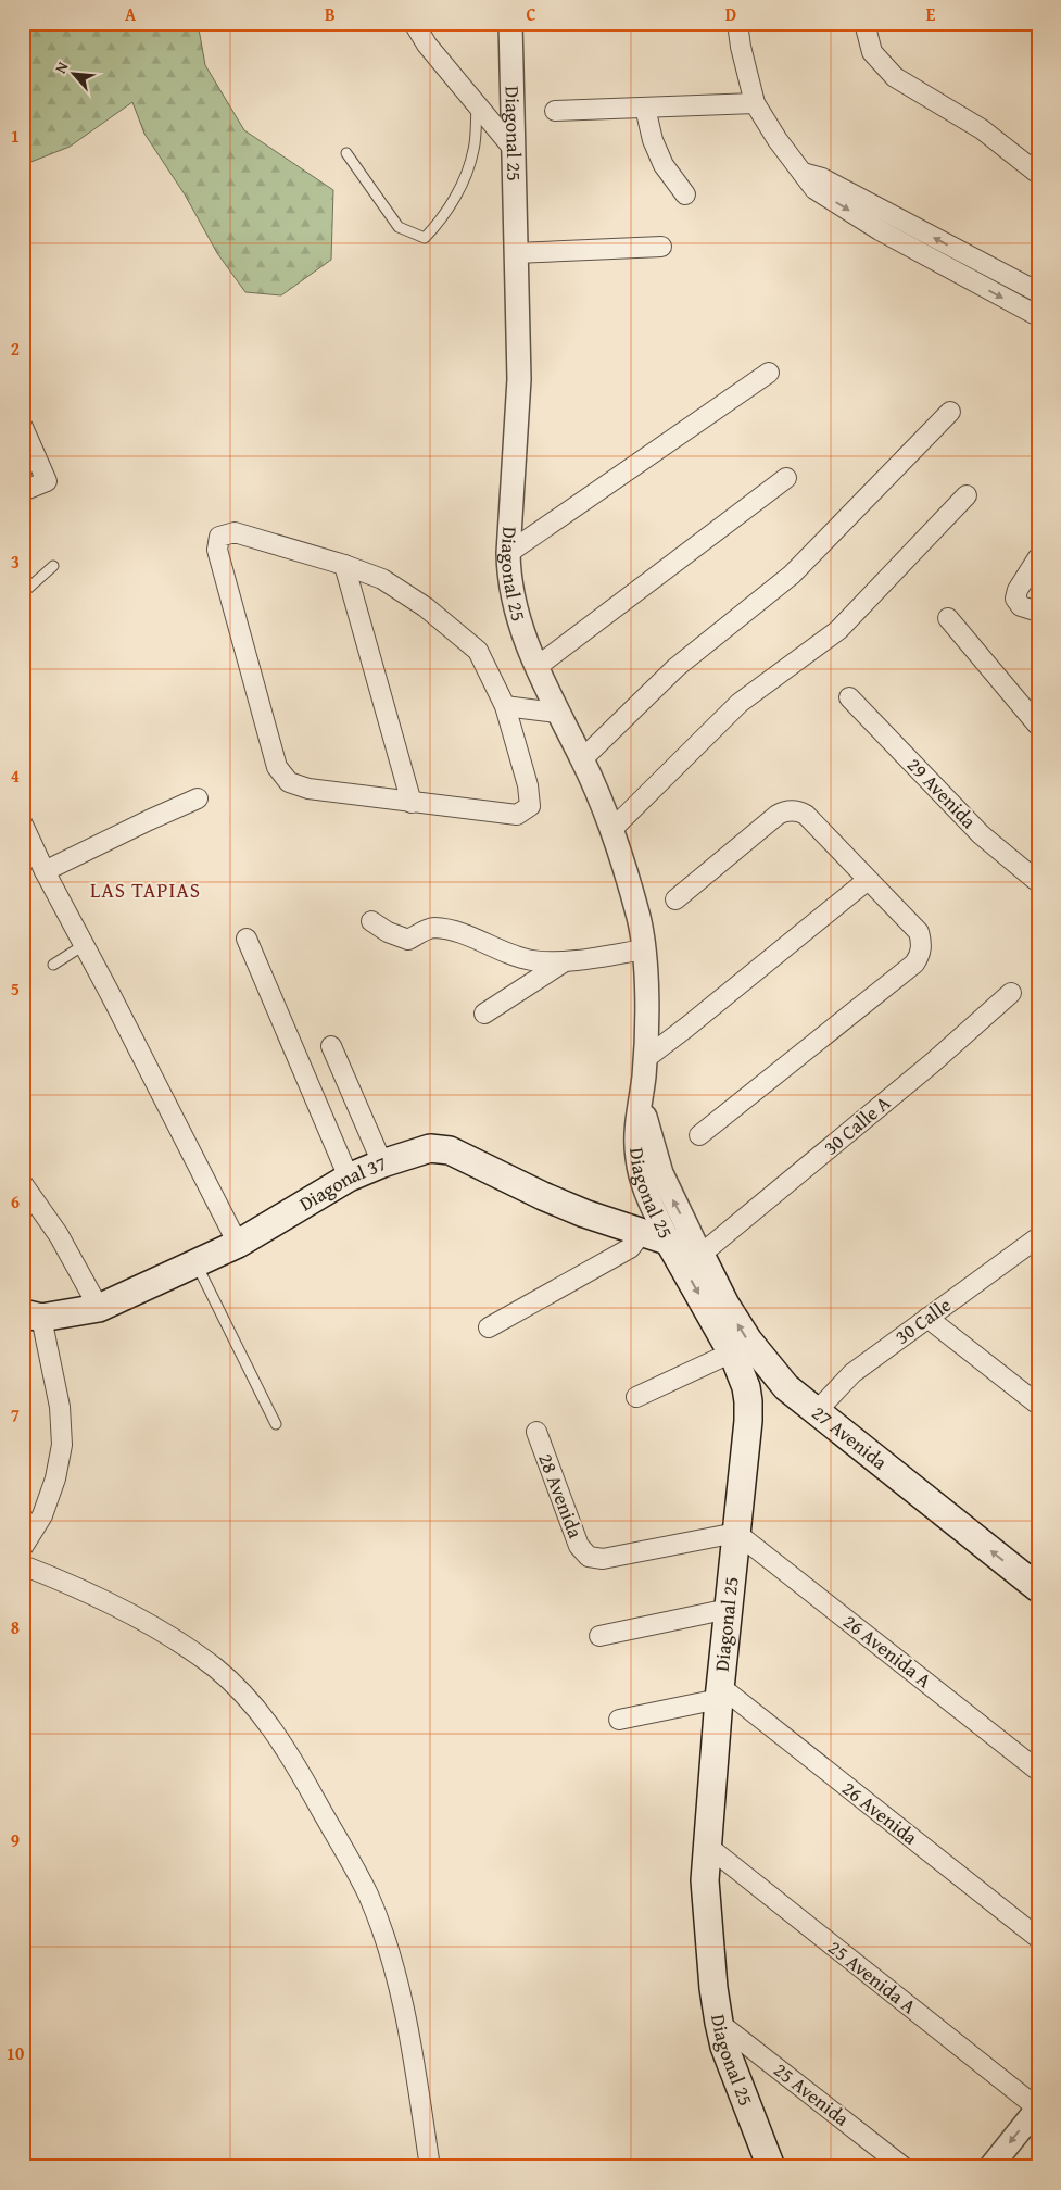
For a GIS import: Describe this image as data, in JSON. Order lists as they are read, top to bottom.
{
  "streets": {
    "main road": ["Diagonal 25", "Diagonal 37", "27 Avenida"],
    "street": [
      "29 Avenida",
      "30 Calle A",
      "30 Calle",
      "28 Avenida",
      "26 Avenida A",
      "26 Avenida",
      "25 Avenida A",
      "25 Avenida"
    ]
  },
  "crossings": [
    ["Diagonal 25", "30 Calle A"],
    ["Diagonal 25", "Diagonal 37"],
    ["Diagonal 25", "27 Avenida"],
    ["Diagonal 25", "28 Avenida"],
    ["Diagonal 25", "26 Avenida A"],
    ["Diagonal 25", "26 Avenida"],
    ["Diagonal 25", "25 Avenida A"],
    ["Diagonal 25", "25 Avenida"],
    ["30 Calle A", "Diagonal 37"],
    ["30 Calle A", "27 Avenida"],
    ["Diagonal 37", "27 Avenida"],
    ["30 Calle", "27 Avenida"],
    ["28 Avenida", "26 Avenida A"]
  ],
  "one_way": ["27 Avenida"],
  "districts": ["LAS TAPIAS"],
  "north": "top left",
  "grid": {
    "columns": [
      "A",
      "B",
      "C",
      "D",
      "E"
    ],
    "rows": [
      "1",
      "2",
      "3",
      "4",
      "5",
      "6",
      "7",
      "8",
      "9",
      "10"
    ]
  }
}
